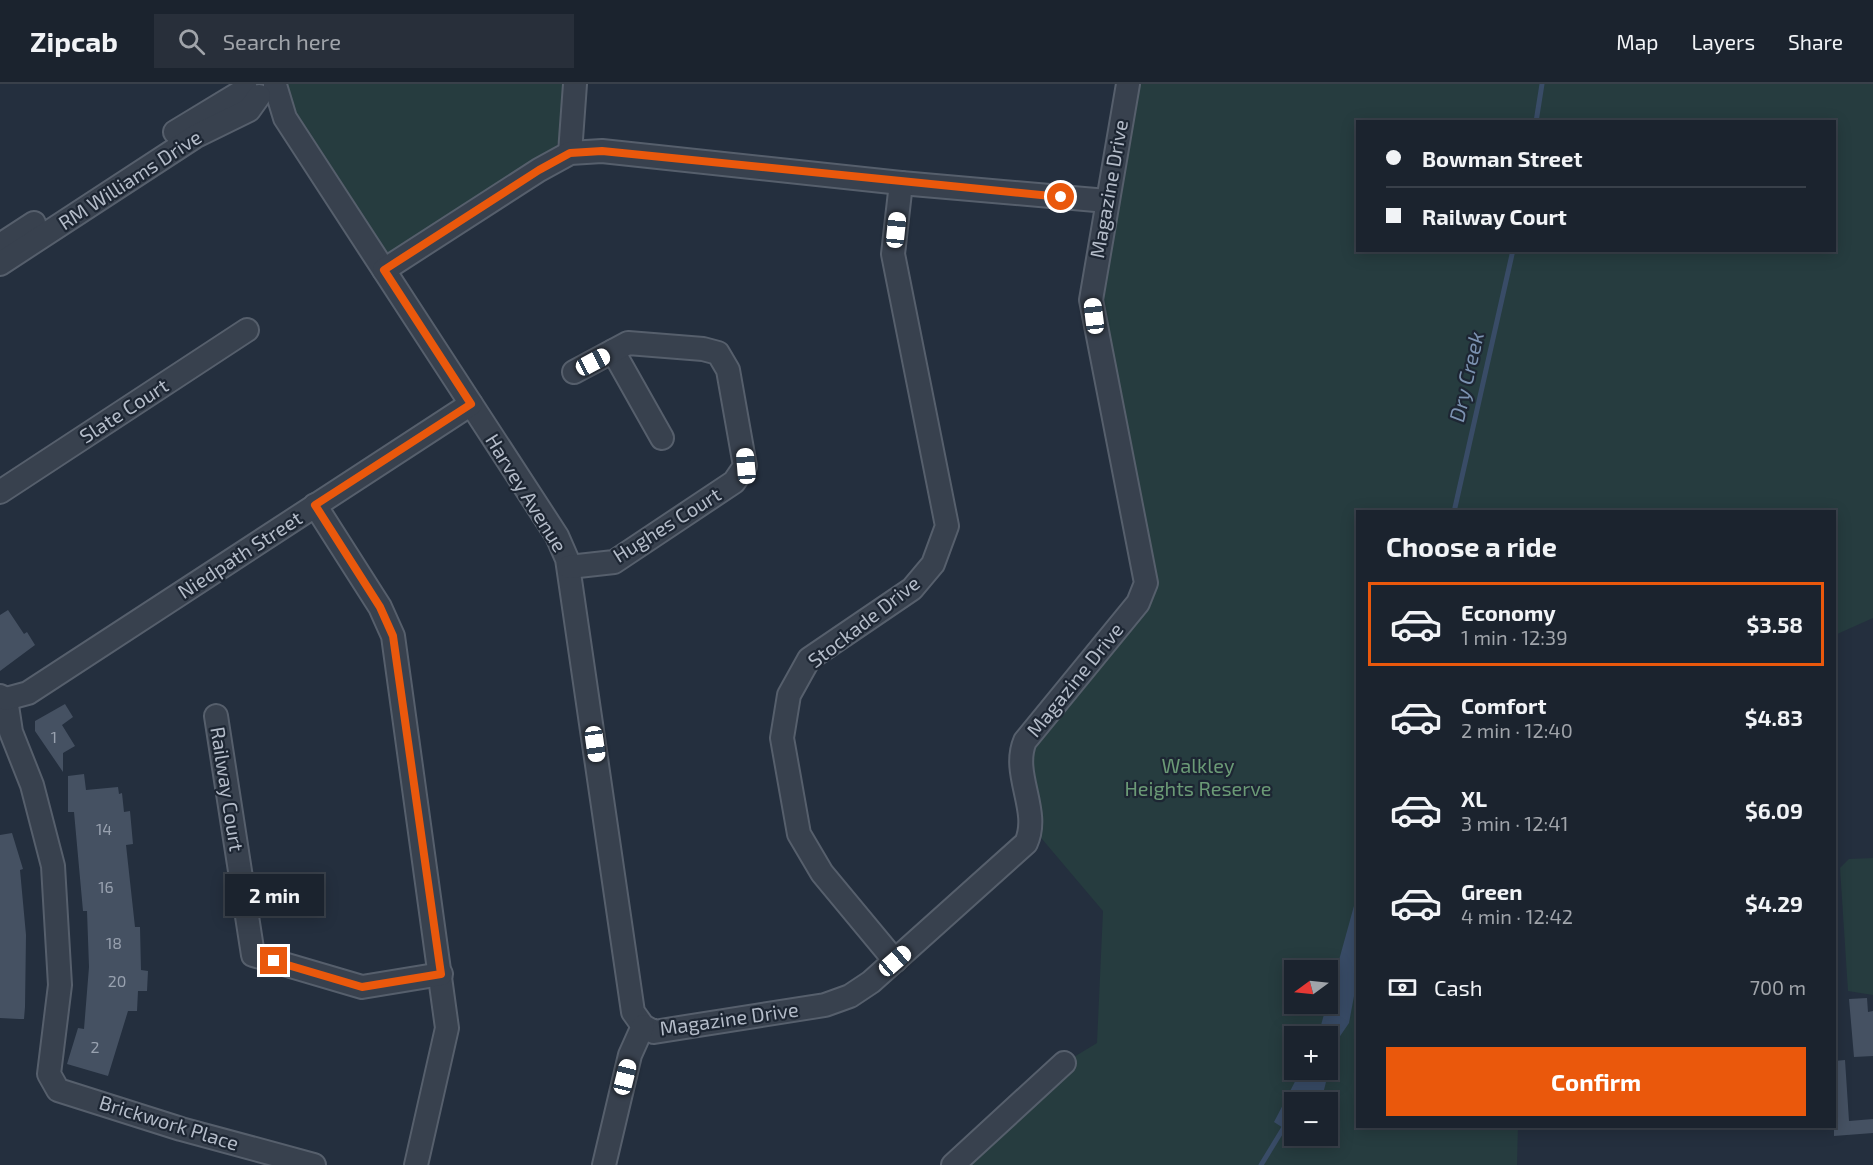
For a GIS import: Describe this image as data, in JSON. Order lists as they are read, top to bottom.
{
  "streets": {
    "street": [
      "RM Williams Drive",
      "Magazine Drive",
      "Slate Court",
      "Harvey Avenue",
      "Hughes Court",
      "Niedpath Street",
      "Stockade Drive",
      "Railway Court",
      "Brickwork Place"
    ]
  },
  "crossings": [
    ["RM Williams Drive", "Harvey Avenue"],
    ["Magazine Drive", "Harvey Avenue"],
    ["Magazine Drive", "Stockade Drive"],
    ["Harvey Avenue", "Hughes Court"],
    ["Harvey Avenue", "Niedpath Street"],
    ["Niedpath Street", "Brickwork Place"]
  ],
  "water": ["Dry Creek"],
  "parks": ["Walkley Heights Reserve"],
  "house_numbers": [
    "1",
    "14",
    "16",
    "18",
    "20",
    "2"
  ],
  "north": "left",
  "page": {
    "header": "Zipcab",
    "search": "Search here",
    "nav": ["Map", "Layers", "Share"],
    "banner": ["Bowman Street", "Railway Court"],
    "heading": "Choose a ride",
    "list": [
      {
        "name": "Economy",
        "note": "1 min · 12:39",
        "value": "$3.58"
      },
      {
        "name": "Comfort",
        "note": "2 min · 12:40",
        "value": "$4.83"
      },
      {
        "name": "XL",
        "note": "3 min · 12:41",
        "value": "$6.09"
      },
      {
        "name": "Green",
        "note": "4 min · 12:42",
        "value": "$4.29"
      }
    ],
    "bubble": "2 min",
    "pay": ["Cash", "700 m"],
    "map_buttons": ["+", "−"],
    "buttons": "Confirm"
  }
}
